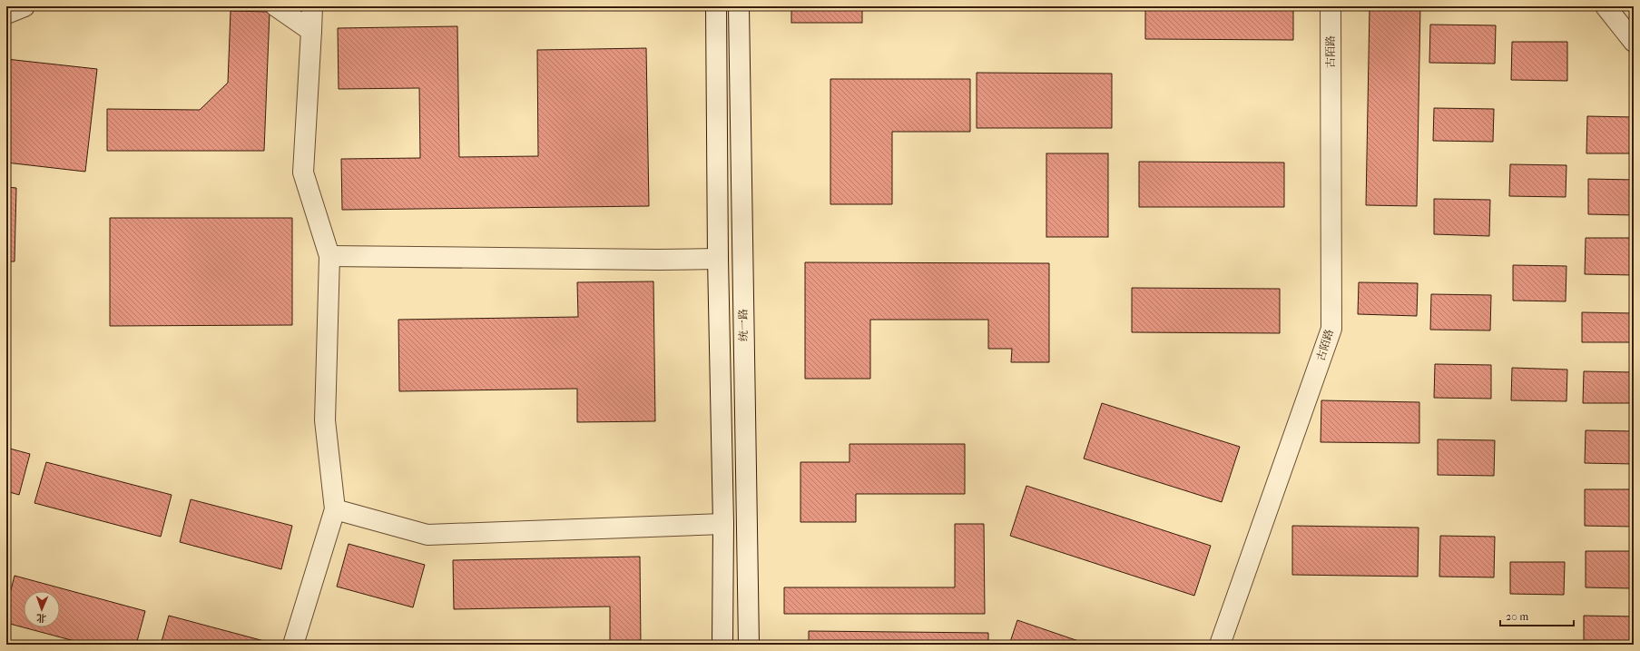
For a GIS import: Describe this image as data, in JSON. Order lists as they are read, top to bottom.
{
  "streets": {
    "street": ["古陌路", "统一路"]
  },
  "scale_bar": "20 m",
  "north": "bottom"
}
